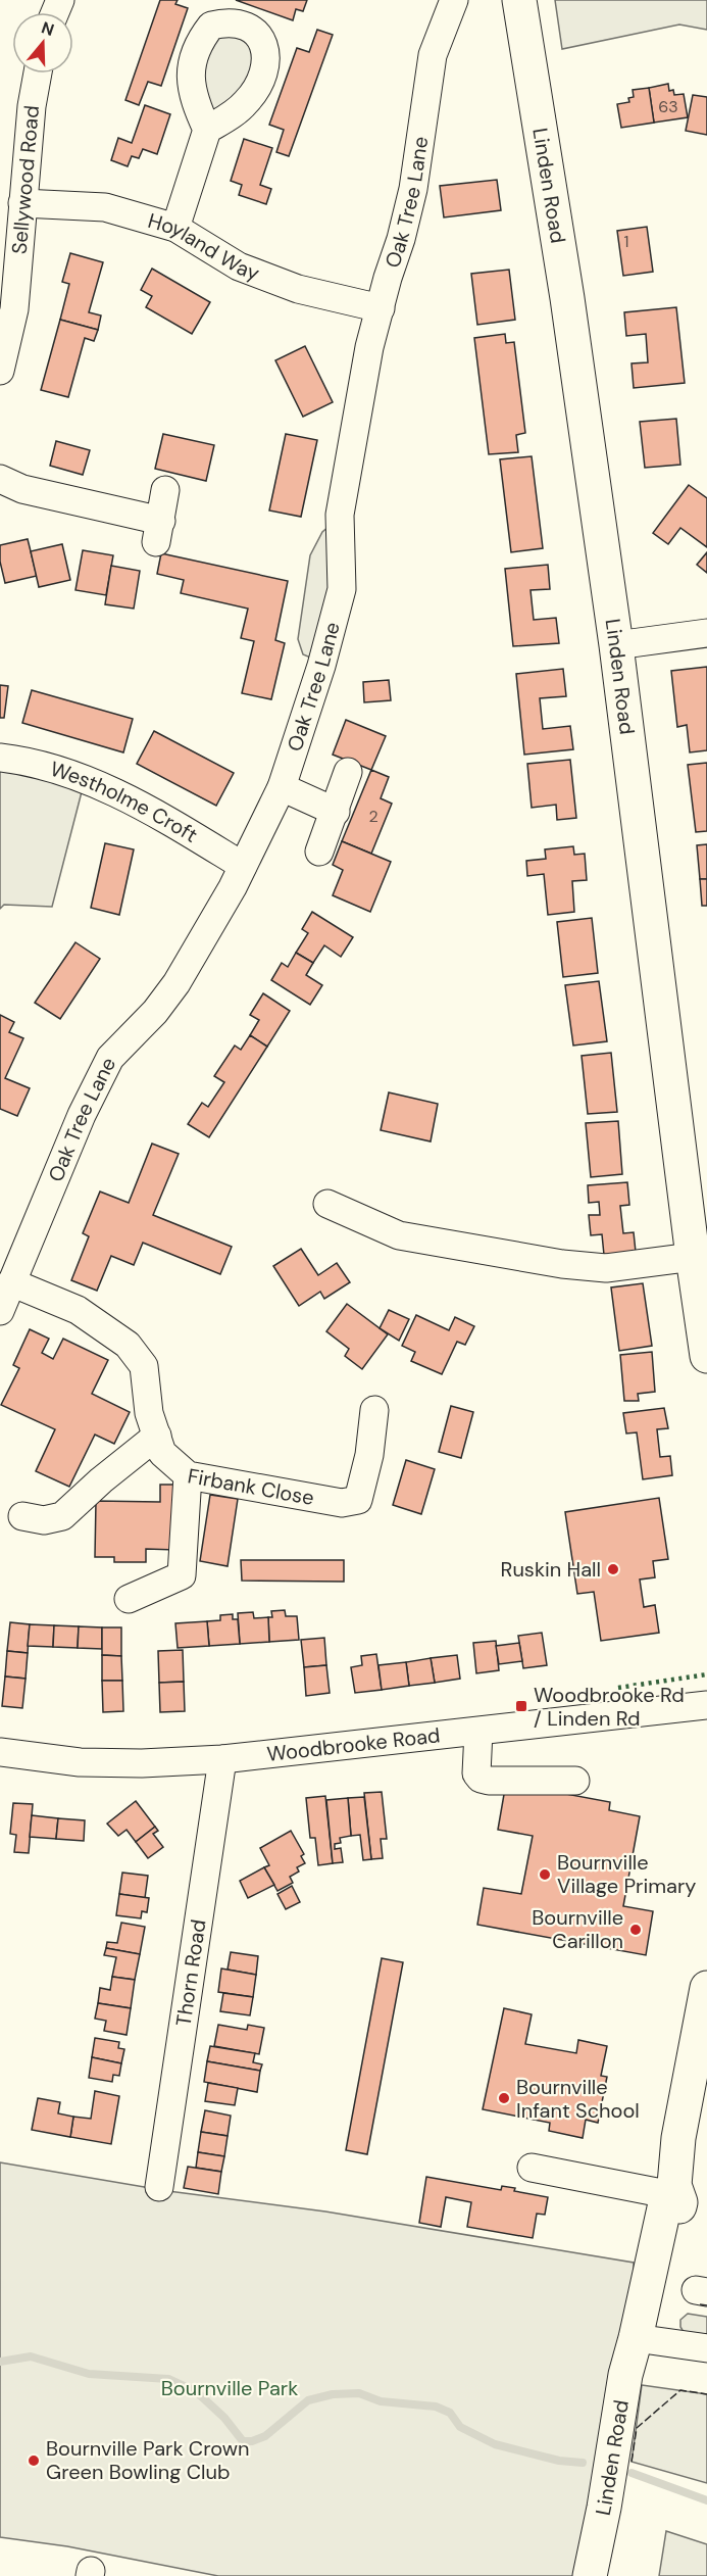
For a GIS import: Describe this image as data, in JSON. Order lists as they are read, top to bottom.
{
  "streets": {
    "highway": ["Linden Road"],
    "street": [
      "Sellywood Road",
      "Oak Tree Lane",
      "Hoyland Way",
      "Westholme Croft",
      "Firbank Close",
      "Woodbrooke Road",
      "Thorn Road"
    ]
  },
  "crossings": [
    ["Sellywood Road", "Hoyland Way"],
    ["Oak Tree Lane", "Hoyland Way"],
    ["Oak Tree Lane", "Westholme Croft"],
    ["Oak Tree Lane", "Firbank Close"],
    ["Woodbrooke Road", "Thorn Road"]
  ],
  "parks": ["Bournville Park"],
  "places": {
    "other": [
      "Ruskin Hall",
      "Bournville Village Primary",
      "Bournville Carillon",
      "Bournville Infant School",
      "Bournville Park Crown Green Bowling Club"
    ],
    "transit": ["Woodbrooke Rd / Linden Rd"]
  },
  "house_numbers": ["63", "1", "2"],
  "north": "top"
}
